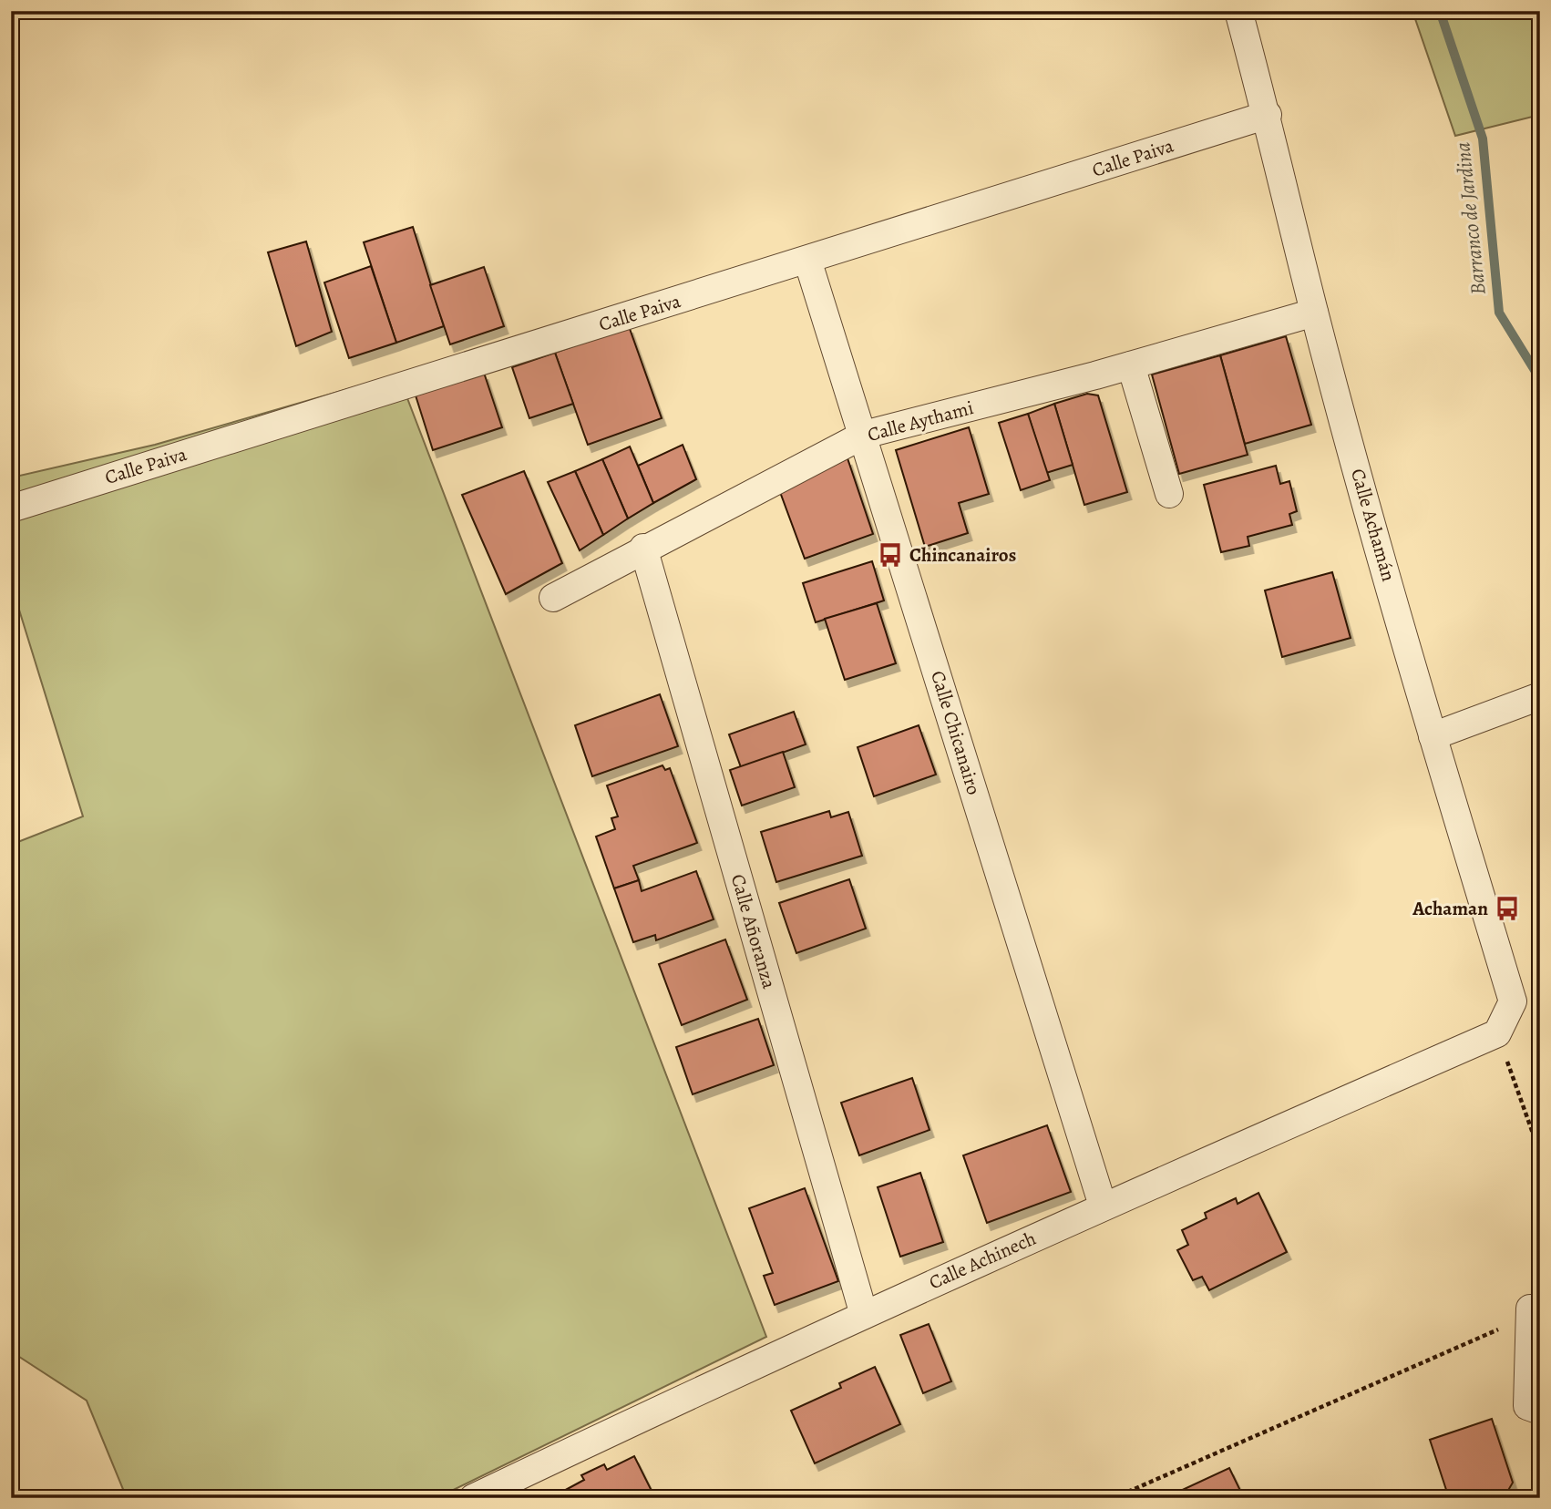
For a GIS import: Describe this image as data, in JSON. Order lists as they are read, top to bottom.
{
  "streets": {
    "street": [
      "Calle Paiva",
      "Calle Aythami",
      "Calle Achamán",
      "Calle Chicanairo",
      "Calle Añoranza",
      "Calle Achinech"
    ]
  },
  "crossings": [
    ["Calle Paiva", "Calle Achamán"],
    ["Calle Paiva", "Calle Chicanairo"],
    ["Calle Aythami", "Calle Achamán"],
    ["Calle Aythami", "Calle Chicanairo"],
    ["Calle Aythami", "Calle Añoranza"],
    ["Calle Achamán", "Calle Achinech"],
    ["Calle Chicanairo", "Calle Achinech"],
    ["Calle Añoranza", "Calle Achinech"]
  ],
  "water": ["Barranco de Jardina"],
  "places": {
    "bus stop": ["Chincanairos", "Achaman"]
  }
}
